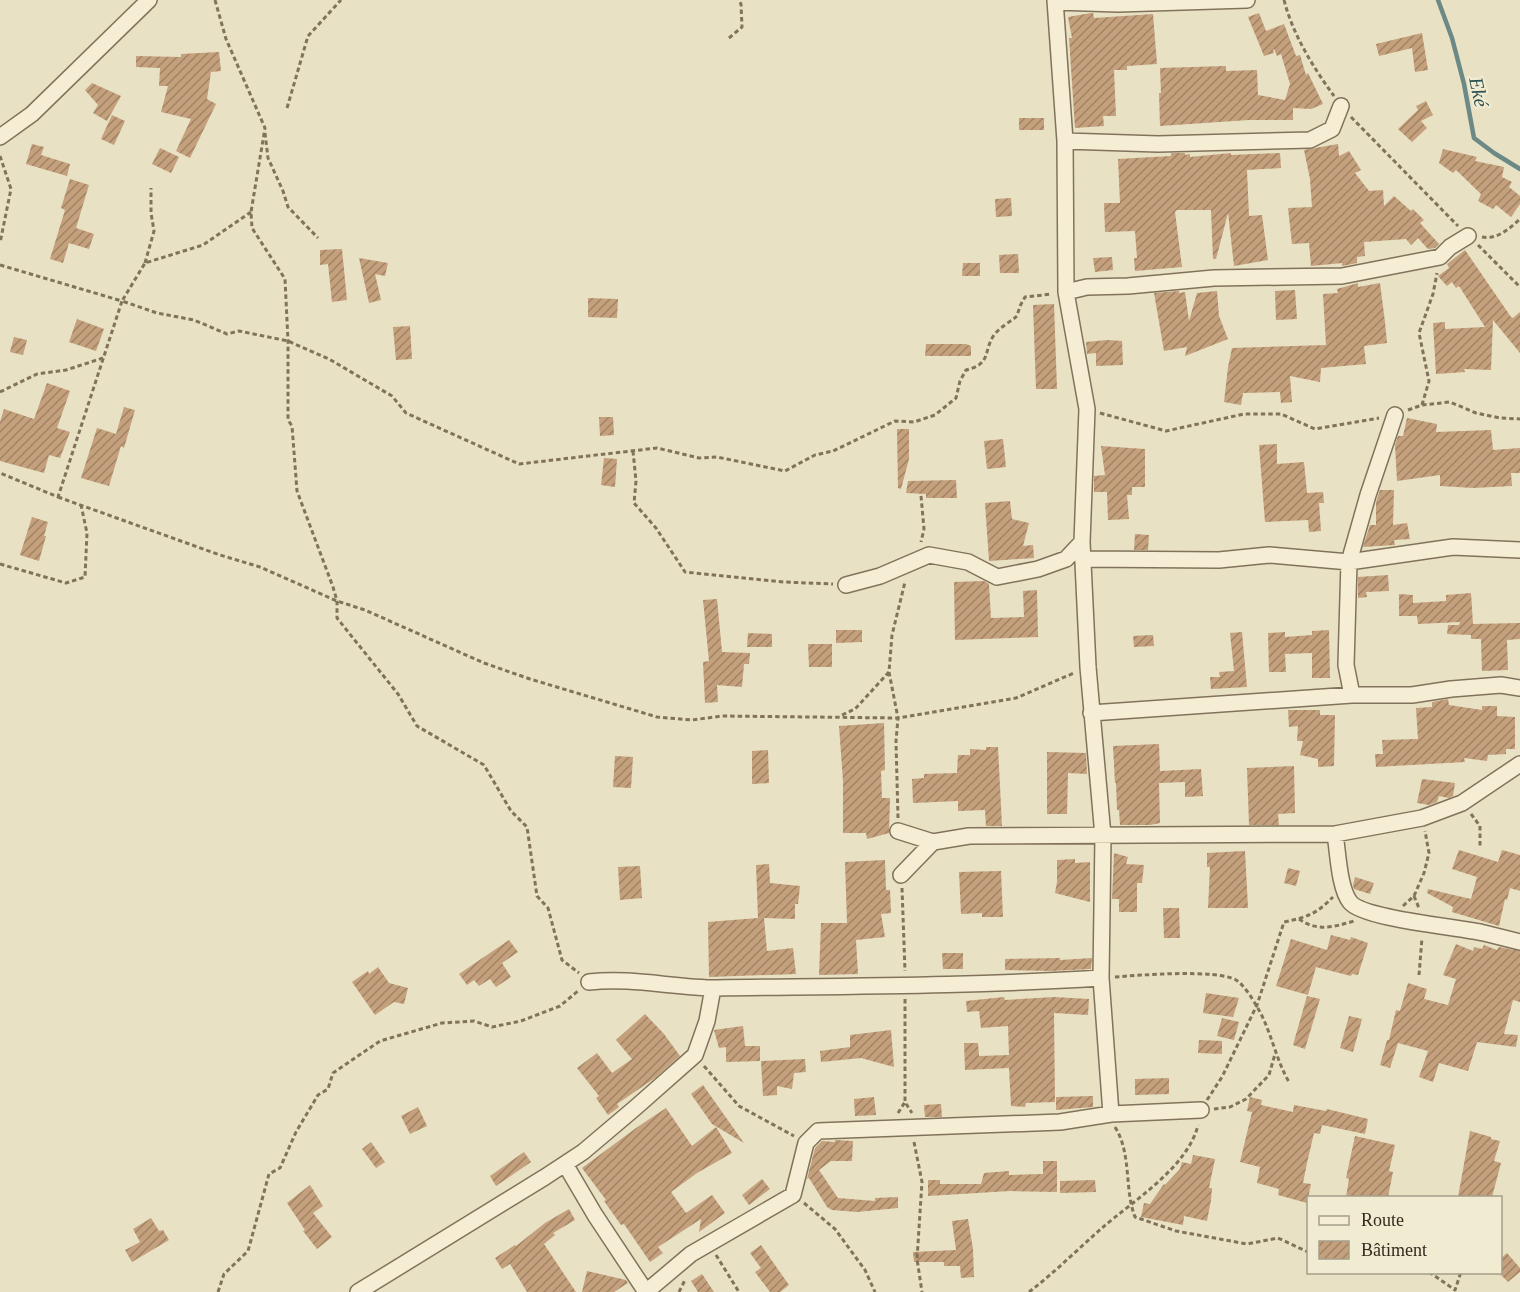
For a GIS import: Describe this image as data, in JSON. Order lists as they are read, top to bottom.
{
  "water": ["Eké"],
  "legend": ["Route", "Bâtiment"]
}
